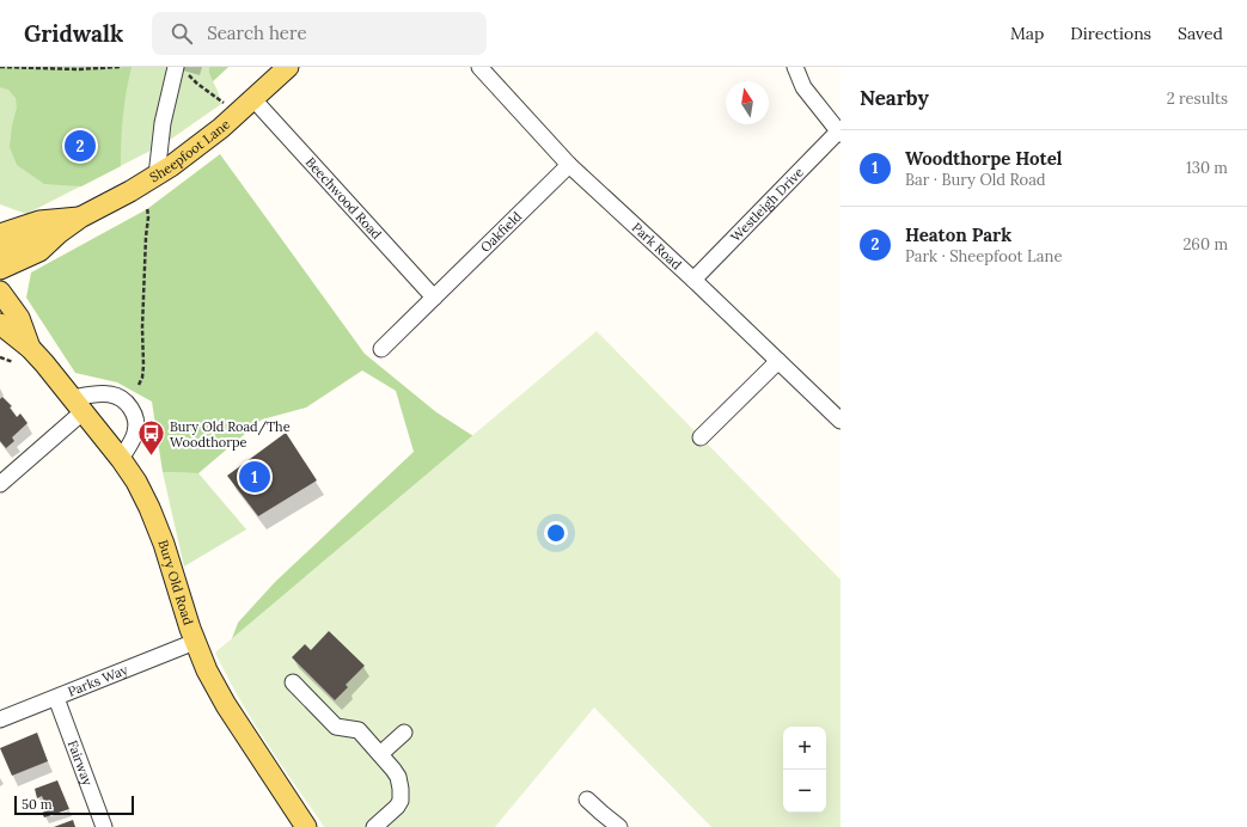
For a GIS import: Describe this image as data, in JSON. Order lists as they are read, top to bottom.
{
  "streets": {
    "main road": ["Sheepfoot Lane", "Bury Old Road"],
    "street": [
      "Beechwood Road",
      "Westleigh Drive",
      "Oakfield",
      "Park Road",
      "Parks Way",
      "Fairway"
    ]
  },
  "crossings": [
    ["Sheepfoot Lane", "Beechwood Road"],
    ["Beechwood Road", "Oakfield"],
    ["Westleigh Drive", "Park Road"],
    ["Oakfield", "Park Road"],
    ["Bury Old Road", "Parks Way"],
    ["Parks Way", "Fairway"]
  ],
  "places": {
    "bus stop": ["Bury Old Road/The Woodthorpe"]
  },
  "scale_bar": "50 m",
  "north": "top",
  "page": {
    "header": "Gridwalk",
    "search": "Search here",
    "nav": ["Map", "Directions", "Saved"],
    "heading": ["Nearby", "2 results"],
    "pins": ["2", "1"],
    "list": [
      {
        "mark": "1",
        "name": "Woodthorpe Hotel",
        "note": "Bar · Bury Old Road",
        "value": "130 m"
      },
      {
        "mark": "2",
        "name": "Heaton Park",
        "note": "Park · Sheepfoot Lane",
        "value": "260 m"
      }
    ],
    "map_buttons": ["+", "−"],
    "scale": "50 m"
  }
}
